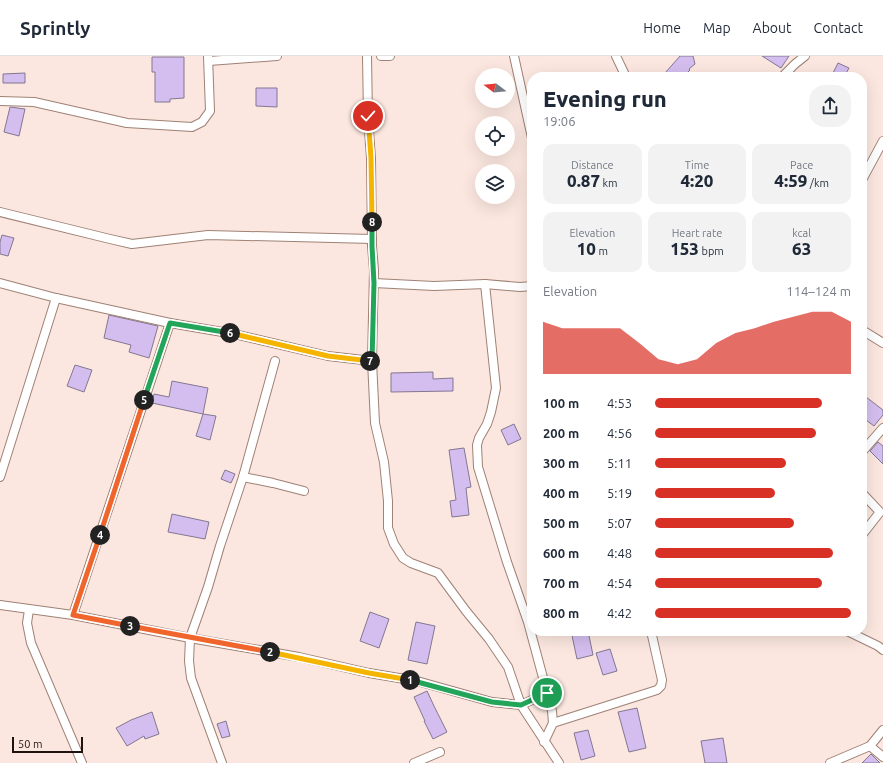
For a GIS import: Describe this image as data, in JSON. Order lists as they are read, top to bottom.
{
  "scale_bar": "50 m",
  "north": "left",
  "page": {
    "header": "Sprintly",
    "nav": [
      "Home",
      "Map",
      "About",
      "Contact"
    ],
    "heading": ["Evening run", "19:06"],
    "stats": [
      ["Distance", "0.87 km"],
      ["Time", "4:20"],
      ["Pace", "4:59 /km"],
      ["Elevation", "10 m"],
      ["Heart rate", "153 bpm"],
      ["kcal", "63"]
    ],
    "pins": [
      "8",
      "6",
      "7",
      "5",
      "4",
      "3",
      "2",
      "1"
    ],
    "chart": ["Elevation", "114–124 m"],
    "list": [
      {
        "name": "100 m",
        "note": "4:53"
      },
      {
        "name": "200 m",
        "note": "4:56"
      },
      {
        "name": "300 m",
        "note": "5:11"
      },
      {
        "name": "400 m",
        "note": "5:19"
      },
      {
        "name": "500 m",
        "note": "5:07"
      },
      {
        "name": "600 m",
        "note": "4:48"
      },
      {
        "name": "700 m",
        "note": "4:54"
      },
      {
        "name": "800 m",
        "note": "4:42"
      }
    ],
    "scale": "50 m"
  }
}
